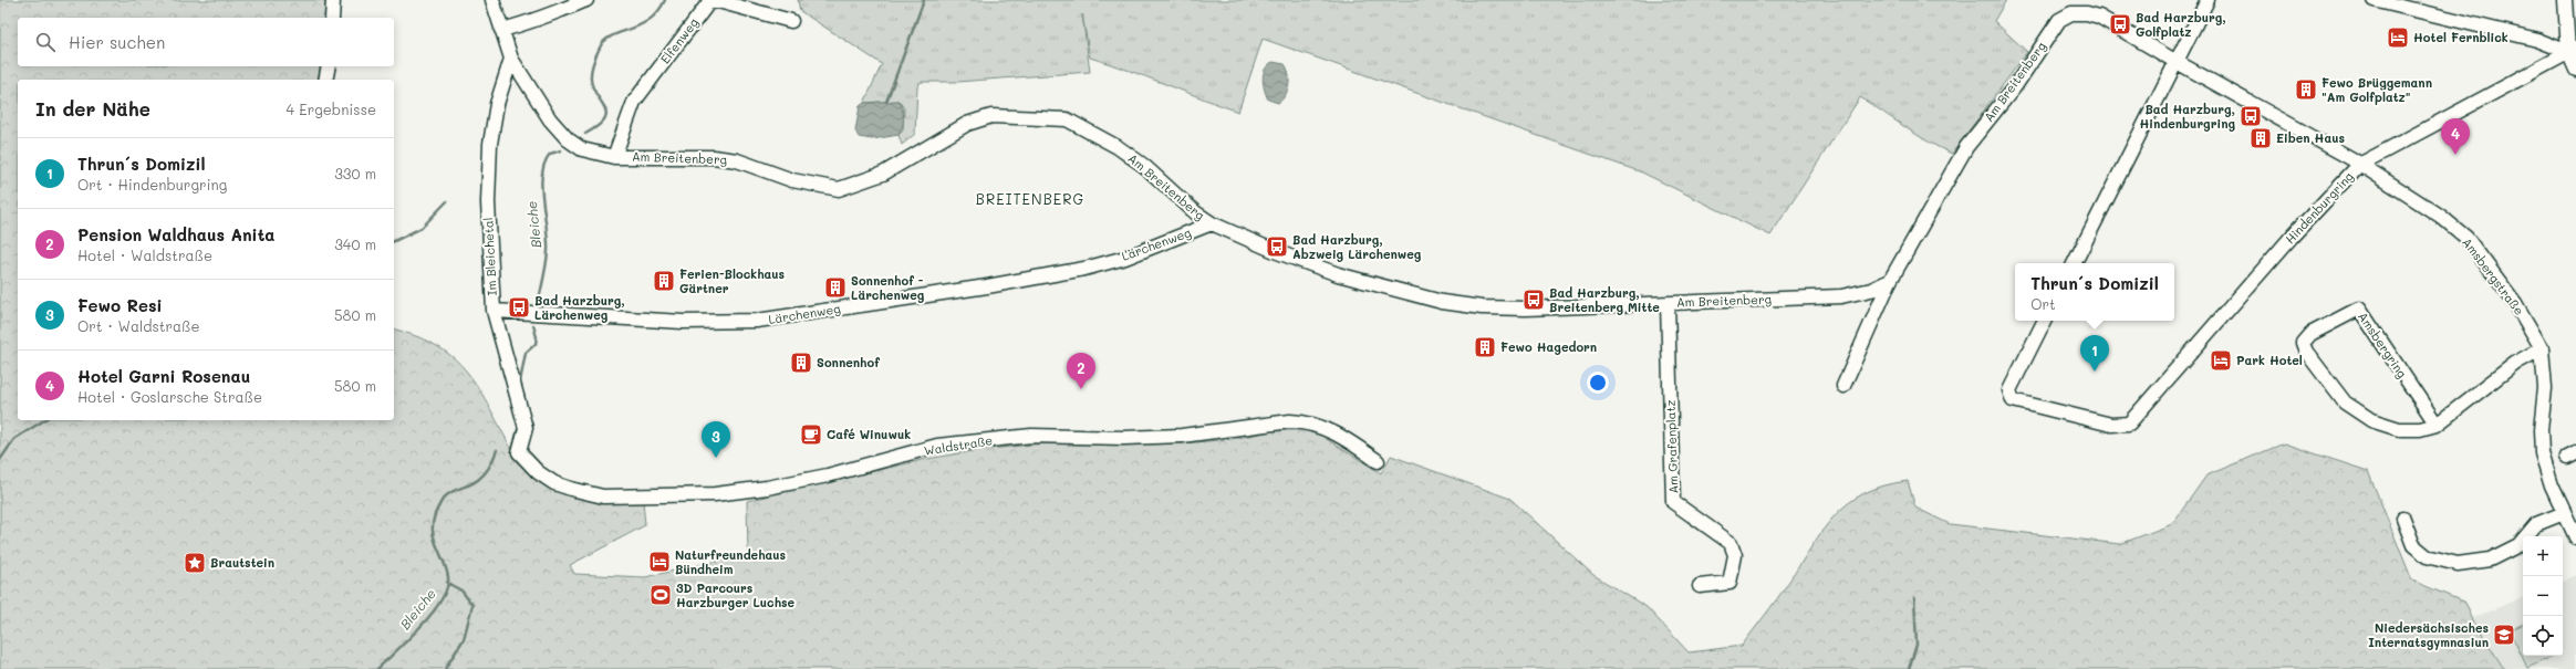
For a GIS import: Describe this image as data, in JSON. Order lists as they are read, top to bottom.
{
  "streets": {
    "street": [
      "Elfenweg",
      "Am Breitenberg",
      "Hindenburgring",
      "Lärchenweg",
      "Im Bleichetal",
      "Amsbergstraße",
      "Amsbergring",
      "Waldstraße",
      "Am Grafenplatz"
    ]
  },
  "crossings": [
    ["Elfenweg", "Am Breitenberg"],
    ["Am Breitenberg", "Hindenburgring"],
    ["Am Breitenberg", "Lärchenweg"],
    ["Am Breitenberg", "Im Bleichetal"],
    ["Am Breitenberg", "Am Grafenplatz"],
    ["Hindenburgring", "Amsbergstraße"],
    ["Lärchenweg", "Im Bleichetal"],
    ["Im Bleichetal", "Waldstraße"],
    ["Amsbergstraße", "Amsbergring"]
  ],
  "districts": ["BREITENBERG"],
  "water": ["Bleiche"],
  "places": {
    "bus stop": [
      "Bad Harzburg, Golfplatz",
      "Bad Harzburg, Hindenburgring",
      "Bad Harzburg, Abzweig Lärchenweg",
      "Bad Harzburg, Breitenberg Mitte",
      "Bad Harzburg, Lärchenweg"
    ],
    "hotel": ["Hotel Fernblick", "Park Hotel", "Naturfreundehaus Bündheim"],
    "building": [
      "Fewo Brüggemann \"Am Golfplatz\"",
      "Eiben Haus",
      "Ferien-Blockhaus Gärtner",
      "Sonnenhof - Lärchenweg",
      "Fewo Hagedorn",
      "Sonnenhof"
    ],
    "cafe": ["Café Winuwuk"],
    "place": ["Brautstein"],
    "sports": ["3D Parcours Harzburger Luchse"],
    "school or university": ["Niedersächsisches Internatsgymnasiun"]
  },
  "page": {
    "search": "Hier suchen",
    "heading": ["In der Nähe", "4 Ergebnisse"],
    "pins": [
      "4",
      "1",
      "2",
      "3"
    ],
    "list": [
      {
        "mark": "1",
        "name": "Thrun´s Domizil",
        "note": "Ort · Hindenburgring",
        "value": "330 m"
      },
      {
        "mark": "2",
        "name": "Pension Waldhaus Anita",
        "note": "Hotel · Waldstraße",
        "value": "340 m"
      },
      {
        "mark": "3",
        "name": "Fewo Resi",
        "note": "Ort · Waldstraße",
        "value": "580 m"
      },
      {
        "mark": "4",
        "name": "Hotel Garni Rosenau",
        "note": "Hotel · Goslarsche Straße",
        "value": "580 m"
      }
    ],
    "popup": ["Thrun´s Domizil", "Ort"],
    "map_buttons": ["+", "−"]
  }
}
